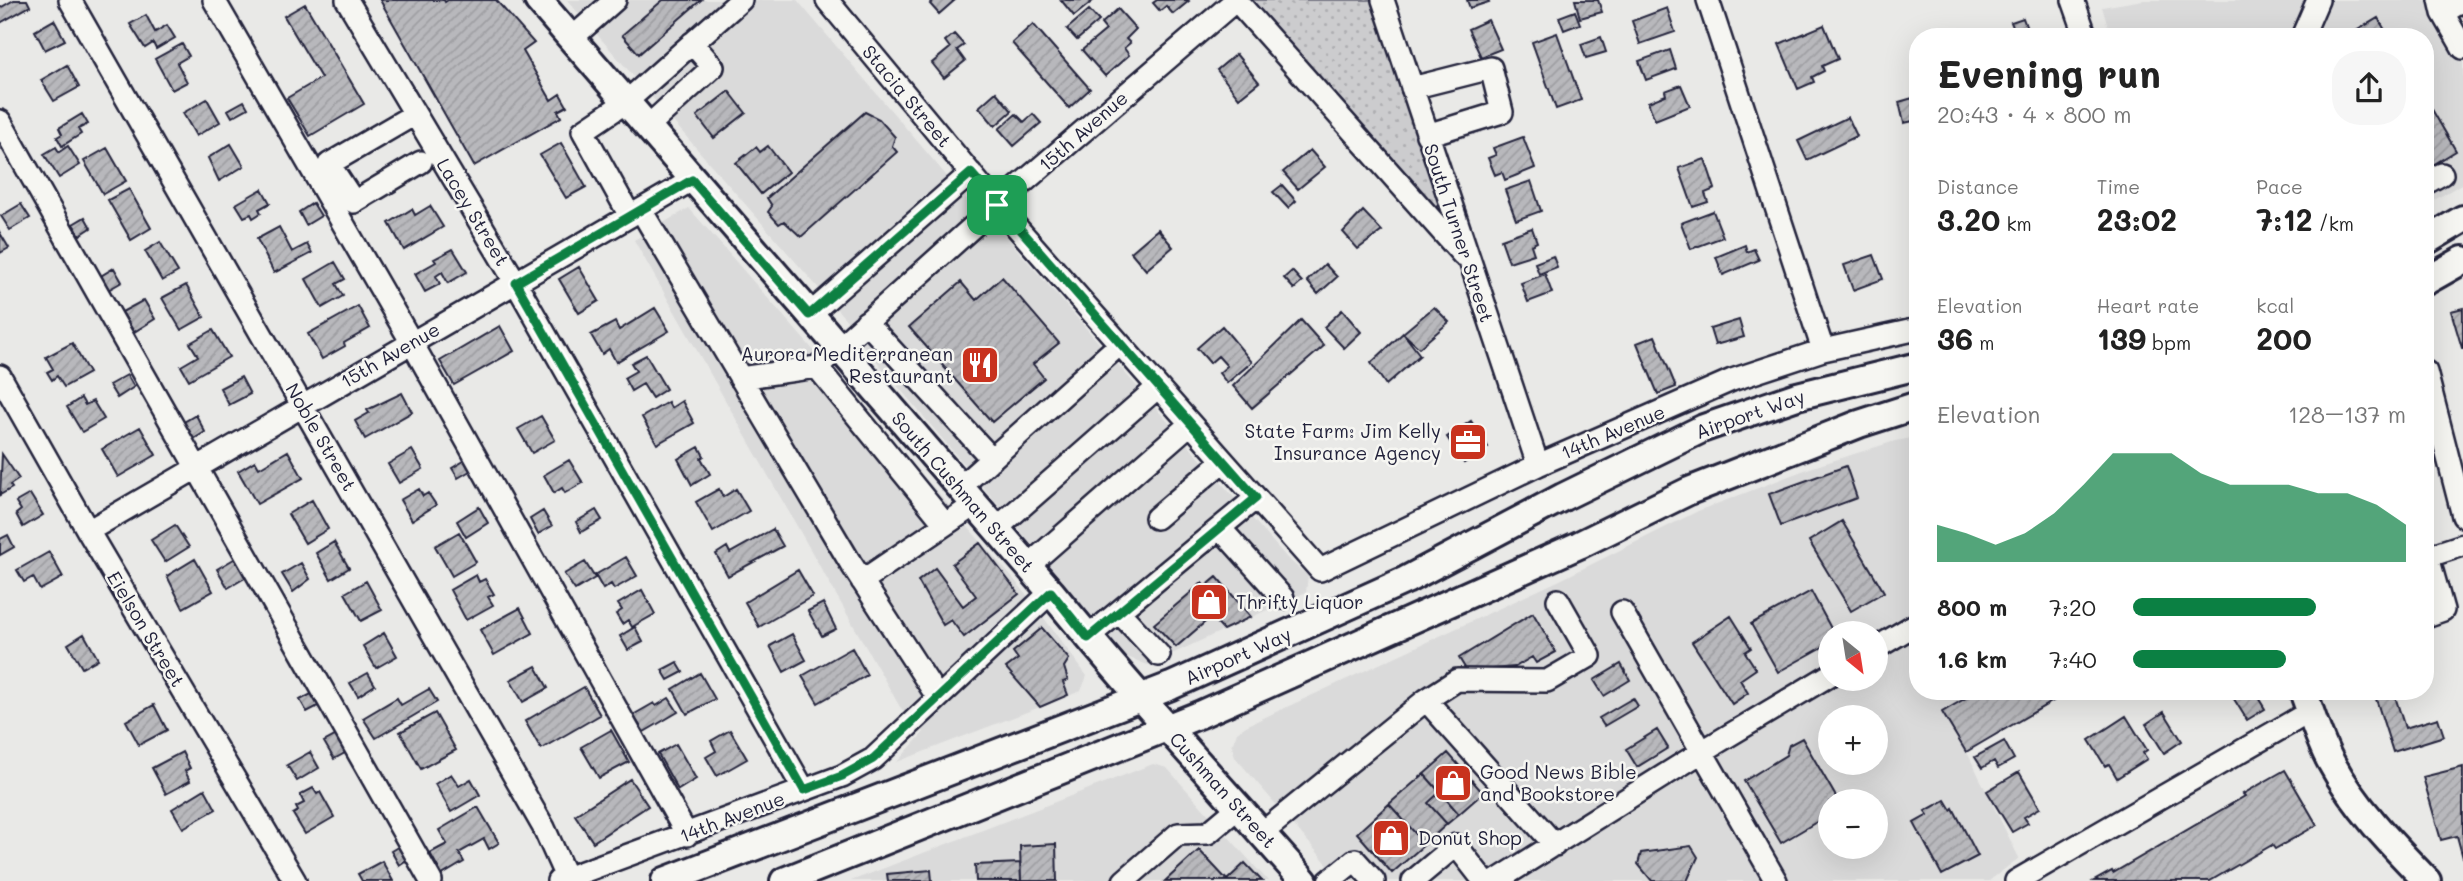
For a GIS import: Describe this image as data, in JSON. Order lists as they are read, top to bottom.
{
  "streets": {
    "main road": ["Airport Way", "South Cushman Street", "Cushman Street"],
    "street": [
      "Stacia Street",
      "15th Avenue",
      "Lacey Street",
      "South Turner Street",
      "14th Avenue",
      "Noble Street",
      "Eielson Street"
    ]
  },
  "crossings": [
    ["Stacia Street", "15th Avenue"],
    ["Stacia Street", "14th Avenue"],
    ["15th Avenue", "Lacey Street"],
    ["15th Avenue", "Noble Street"],
    ["15th Avenue", "South Cushman Street"],
    ["15th Avenue", "Eielson Street"],
    ["Lacey Street", "14th Avenue"],
    ["South Turner Street", "14th Avenue"],
    ["Airport Way", "South Cushman Street"],
    ["Airport Way", "Cushman Street"],
    ["14th Avenue", "Noble Street"],
    ["14th Avenue", "South Cushman Street"],
    ["South Cushman Street", "Cushman Street"]
  ],
  "places": {
    "restaurant": ["Aurora Mediterranean Restaurant"],
    "office": ["State Farm: Jim Kelly Insurance Agency"],
    "shop": ["Thrifty Liquor", "Good News Bible and Bookstore", "Donut Shop"]
  },
  "north": "bottom right",
  "page": {
    "heading": ["Evening run", "20:43 · 4 × 800 m"],
    "stats": [
      ["Distance", "3.20 km"],
      ["Time", "23:02"],
      ["Pace", "7:12 /km"],
      ["Elevation", "36 m"],
      ["Heart rate", "139 bpm"],
      ["kcal", "200"]
    ],
    "chart": ["Elevation", "128–137 m"],
    "list": [
      {
        "name": "800 m",
        "note": "7:20"
      },
      {
        "name": "1.6 km",
        "note": "7:40"
      }
    ],
    "map_buttons": ["+", "−"]
  }
}
